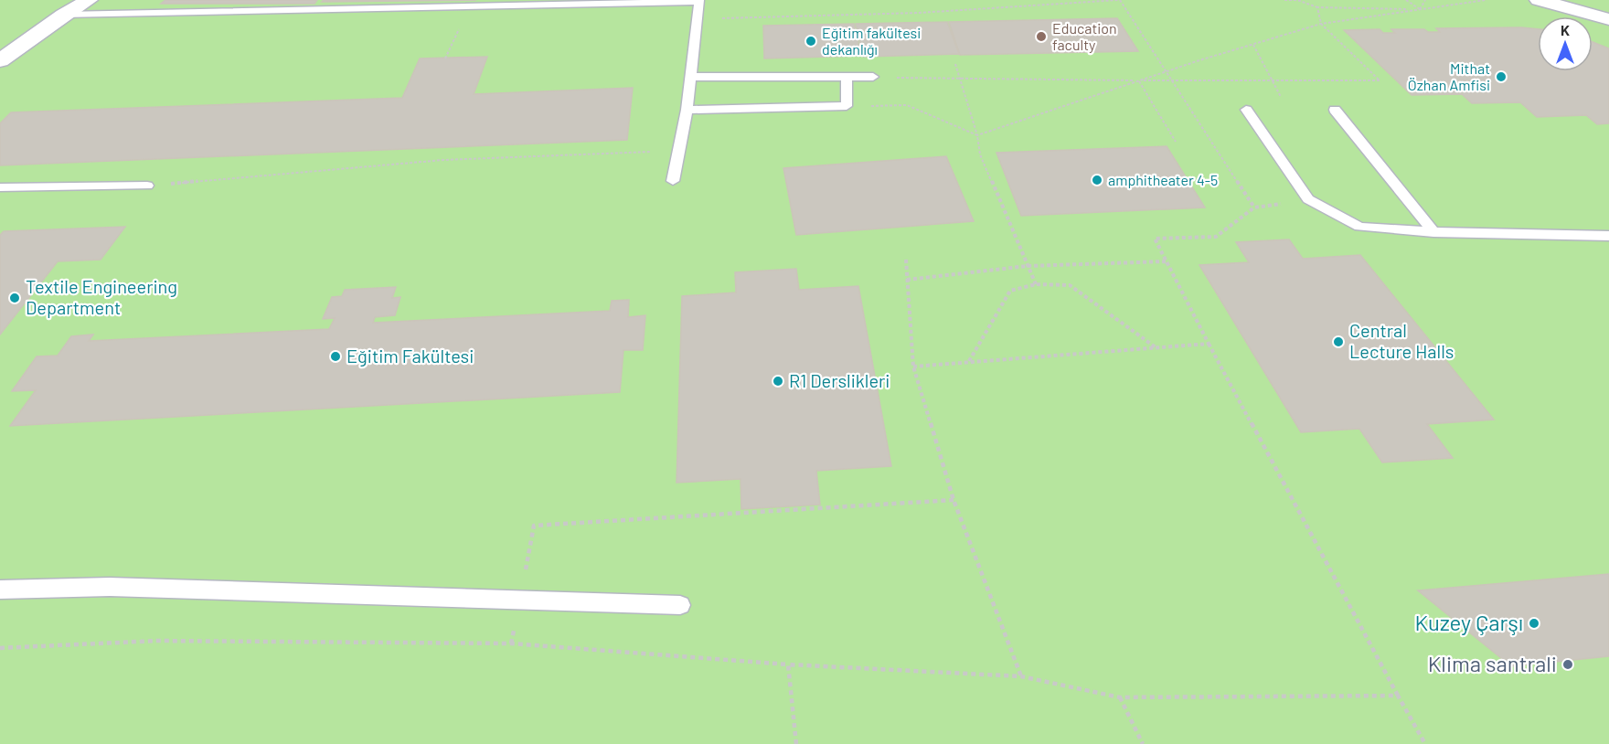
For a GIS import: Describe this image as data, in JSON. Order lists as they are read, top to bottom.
{
  "places": [
    "Education faculty",
    "Eğitim fakültesi dekanlığı",
    "Mithat Özhan Amfisi",
    "amphitheater 4-5",
    "Textile Engineering Department",
    "Central Lecture Halls",
    "Eğitim Fakültesi",
    "R1 Derslikleri",
    "Kuzey Çarşı",
    "Klima santrali"
  ],
  "north": "top"
}
